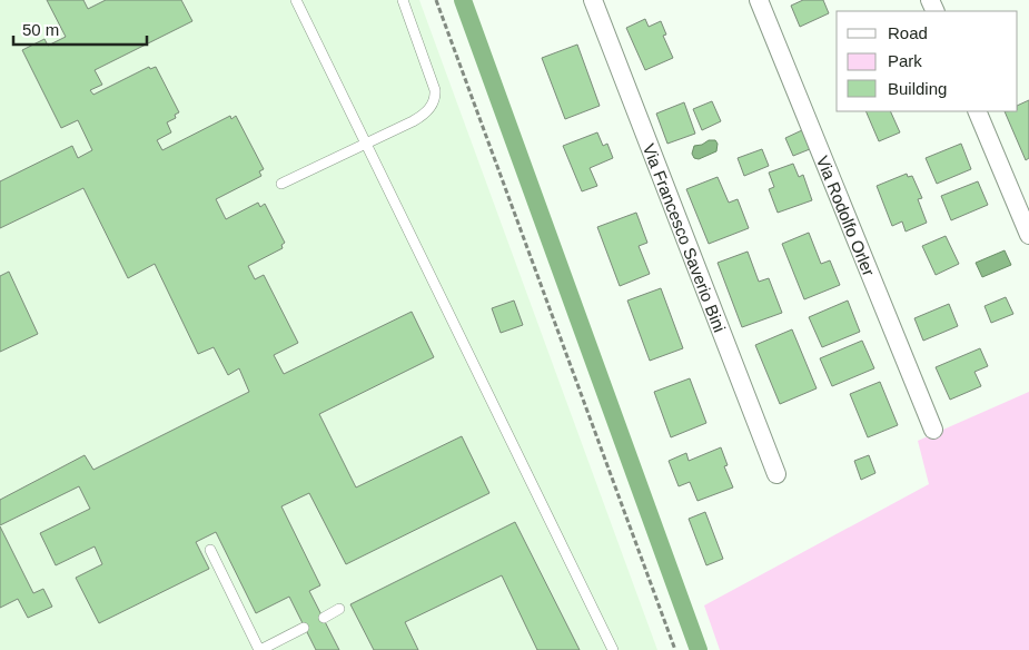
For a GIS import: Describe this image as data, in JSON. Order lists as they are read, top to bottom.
{
  "streets": {
    "street": ["Via Rodolfo Orler", "Via Francesco Saverio Bini"]
  },
  "legend": ["Road", "Park", "Building"],
  "scale_bar": "50 m"
}
